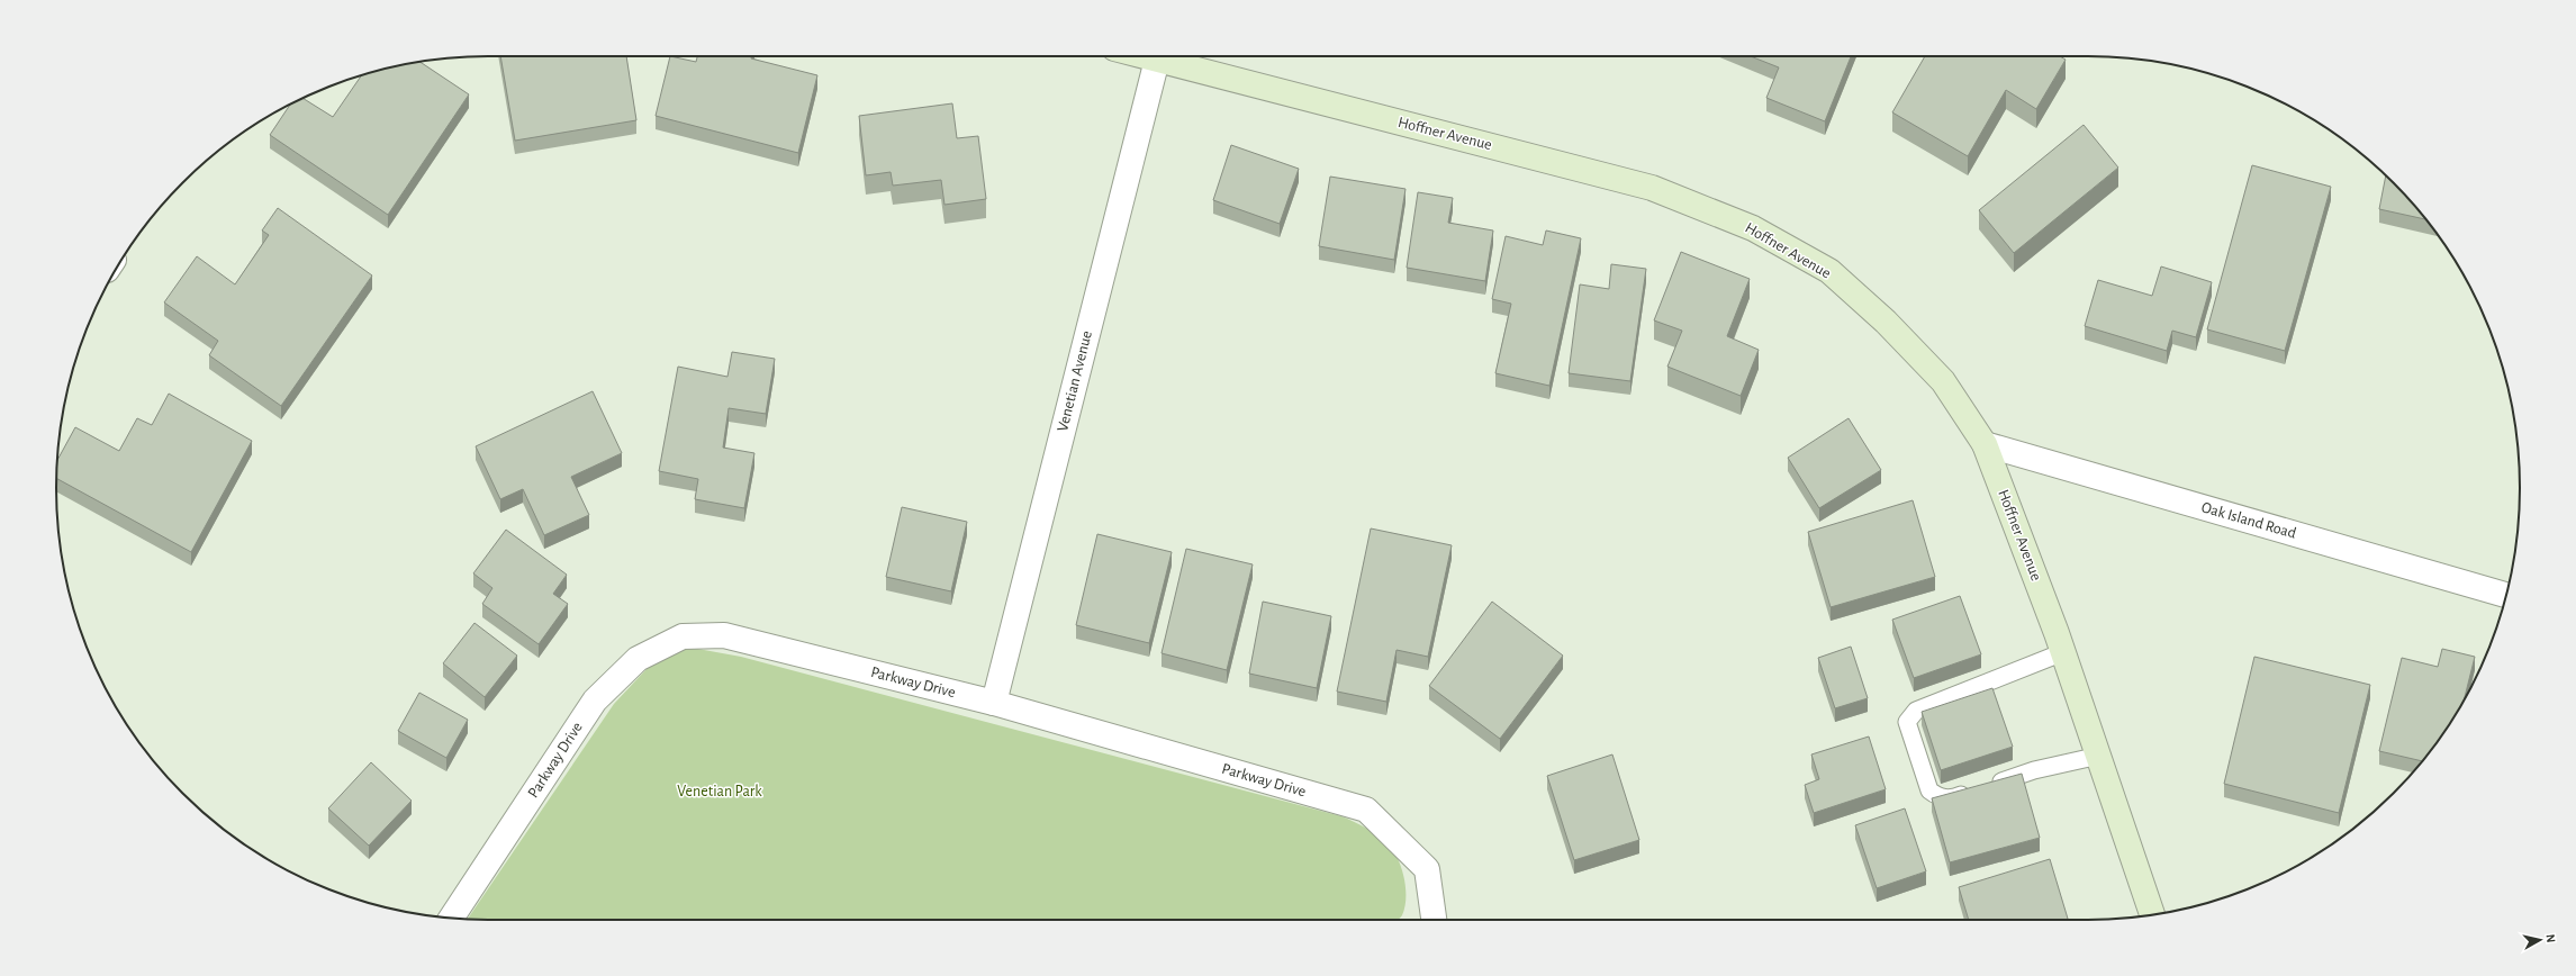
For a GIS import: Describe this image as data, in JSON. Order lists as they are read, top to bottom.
{
  "streets": {
    "main road": ["Hoffner Avenue"],
    "street": ["Venetian Avenue", "Oak Island Road", "Parkway Drive"]
  },
  "crossings": [
    ["Hoffner Avenue", "Venetian Avenue"],
    ["Hoffner Avenue", "Oak Island Road"],
    ["Venetian Avenue", "Parkway Drive"]
  ],
  "parks": ["Venetian Park"],
  "north": "right"
}
